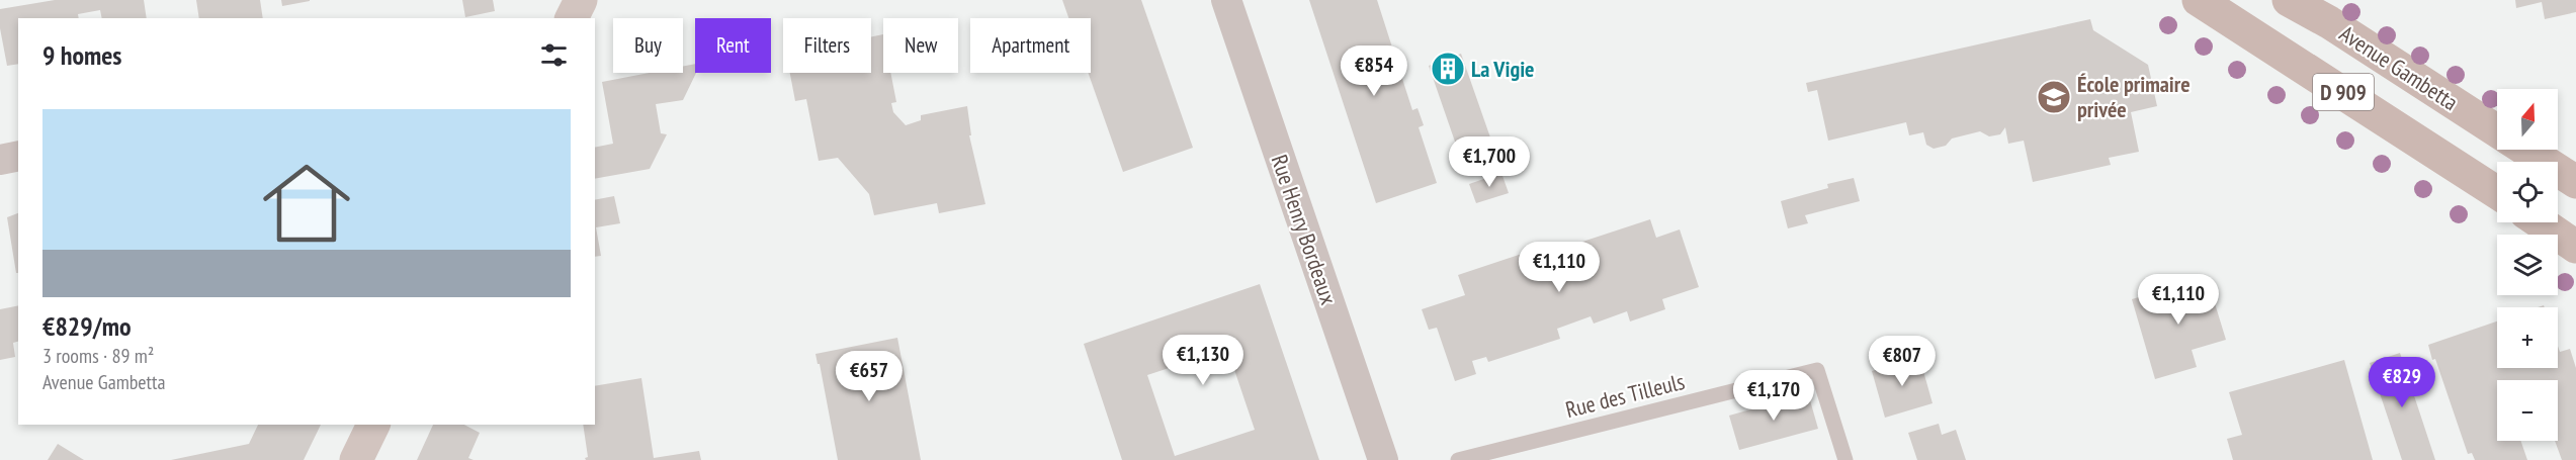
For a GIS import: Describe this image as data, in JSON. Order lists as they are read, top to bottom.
{
  "streets": {
    "main road": ["Avenue Gambetta", "D 909"],
    "street": ["Rue Henry Bordeaux"],
    "lane": ["Rue des Tilleuls"]
  },
  "places": {
    "building": ["La Vigie"],
    "school or university": ["École primaire privée"]
  },
  "north": "top",
  "page": {
    "chip": [
      "Buy",
      "Rent",
      "Filters",
      "New",
      "Apartment"
    ],
    "heading": "9 homes",
    "price": [
      "€854",
      "€1,700",
      "€1,110",
      "€1,110",
      "€1,130",
      "€807",
      "€657",
      "€829",
      "€1,170"
    ],
    "map_buttons": ["+", "−"],
    "list": [
      {
        "name": "€829/mo",
        "note": "3 rooms · 89 m² · Avenue Gambetta"
      }
    ]
  }
}
